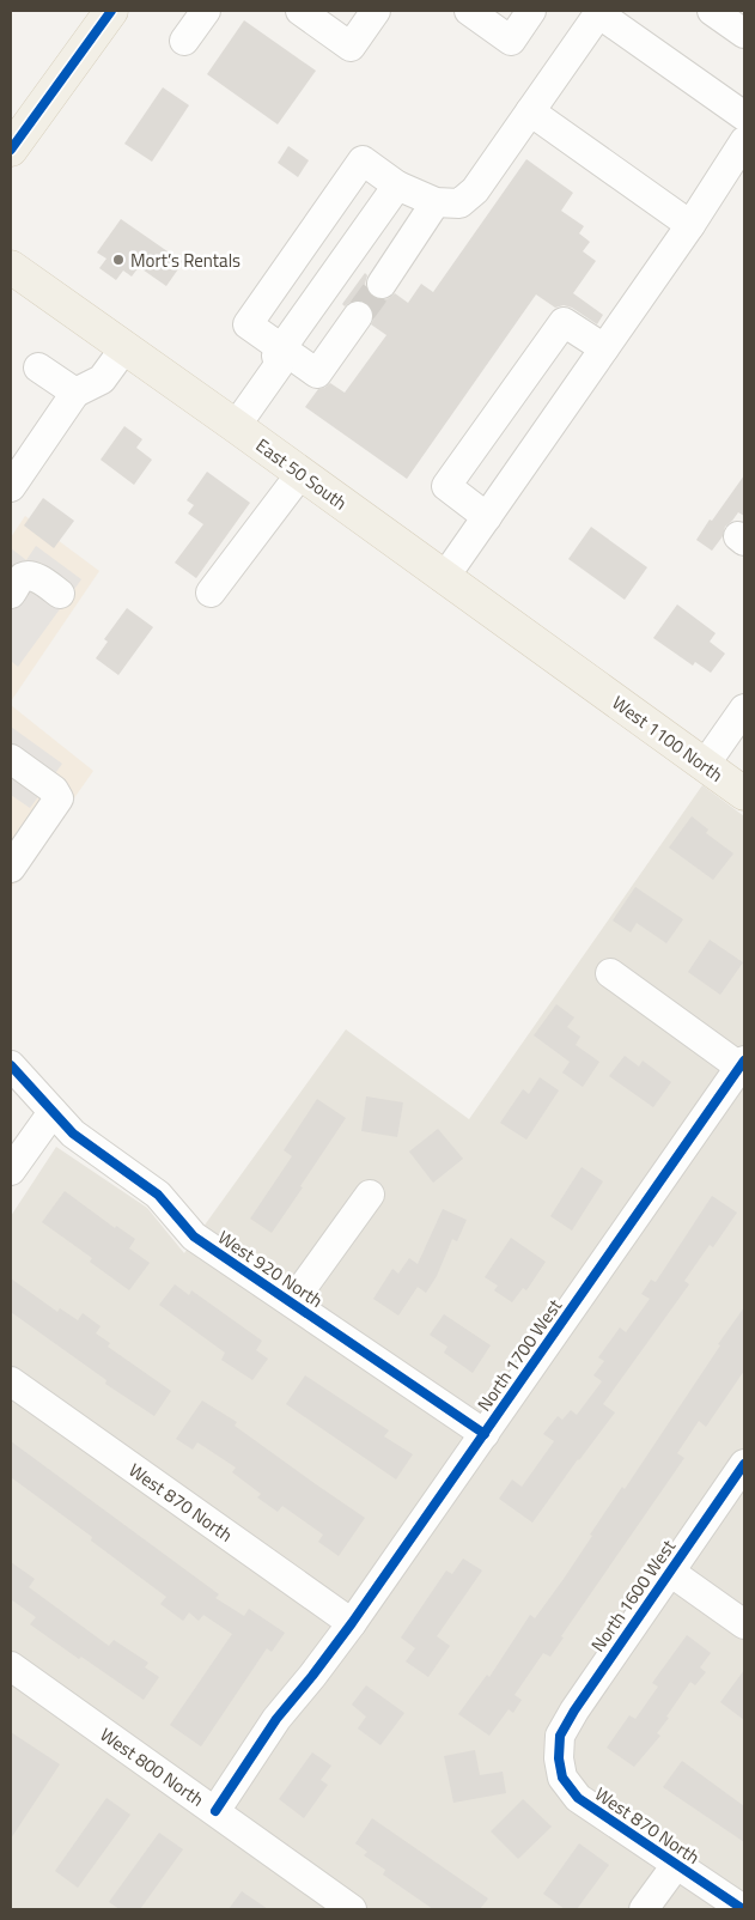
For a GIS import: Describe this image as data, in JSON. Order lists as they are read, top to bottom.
{
  "streets": {
    "main road": ["East 50 South", "West 1100 North"],
    "street": [
      "West 920 North",
      "North 1700 West",
      "West 870 North",
      "North 1600 West",
      "West 800 North"
    ]
  },
  "crossings": [
    ["East 50 South", "West 1100 North"],
    ["West 920 North", "North 1700 West"],
    ["North 1700 West", "West 870 North"],
    ["North 1700 West", "West 800 North"],
    ["West 870 North", "North 1600 West"]
  ],
  "places": ["Mort’s Rentals"]
}
